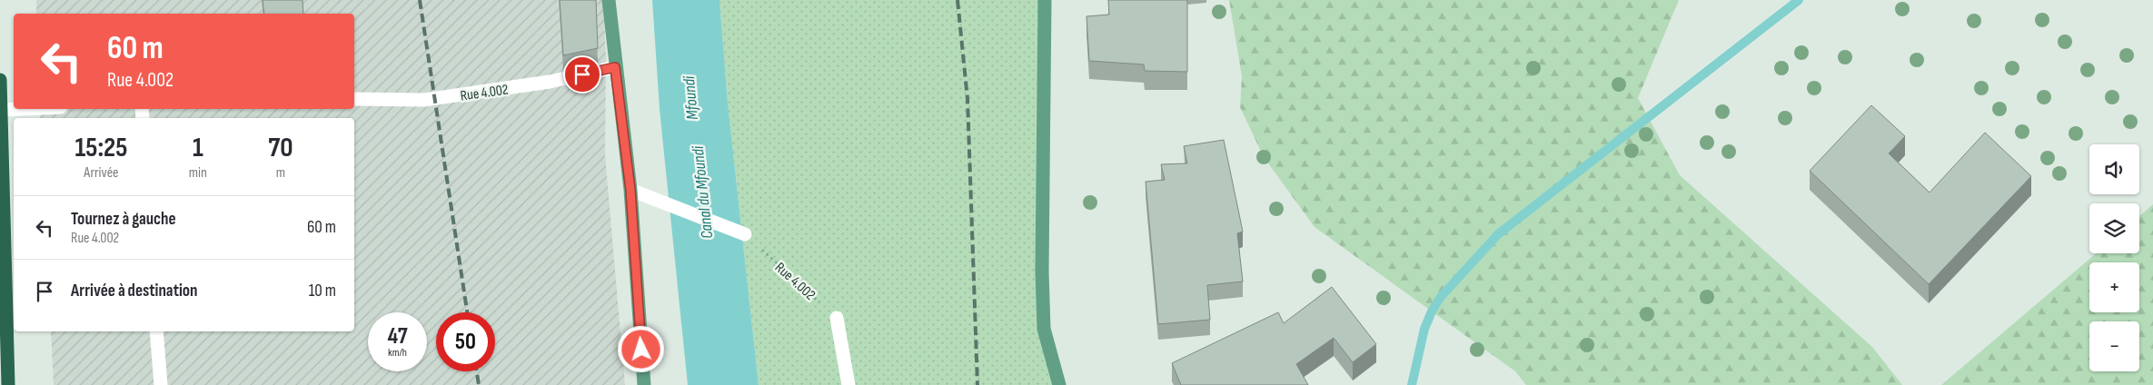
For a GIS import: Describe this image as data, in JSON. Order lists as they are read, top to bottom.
{
  "streets": {
    "street": ["Rue 4.002"]
  },
  "water": ["Mfoundi", "Canal du Mfoundi"],
  "page": {
    "turn": ["60 m", "Rue 4.002"],
    "eta": [
      "15:25",
      "Arrivée",
      "1",
      "min",
      "70",
      "m"
    ],
    "map_buttons": ["+", "−"],
    "list": [
      {
        "name": "Tournez à gauche",
        "note": "Rue 4.002",
        "value": "60 m"
      },
      {
        "name": "Arrivée à destination",
        "value": "10 m"
      }
    ],
    "speed": "47 km/h",
    "limit": "50"
  }
}
